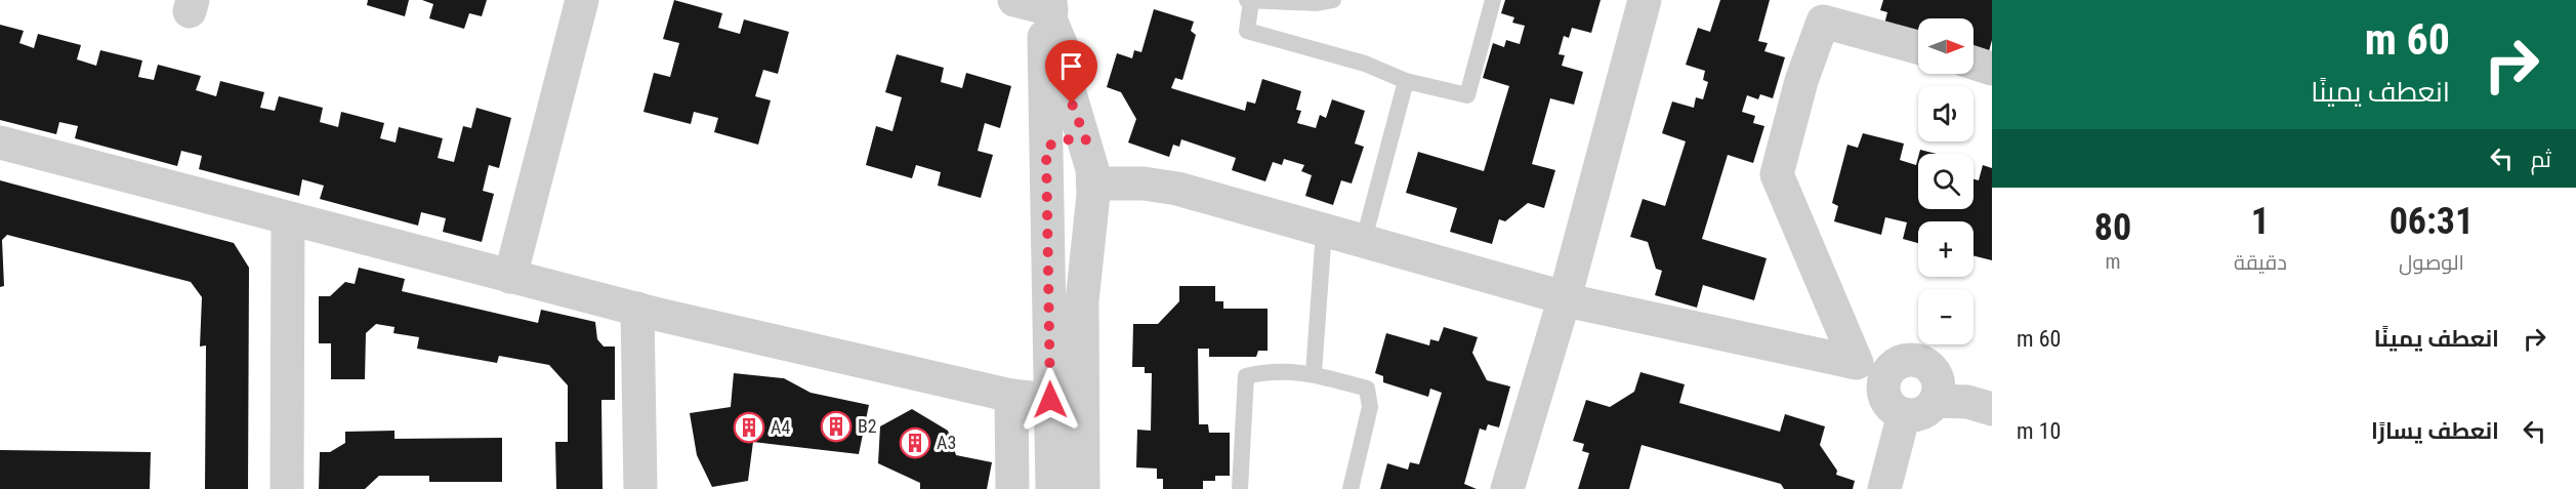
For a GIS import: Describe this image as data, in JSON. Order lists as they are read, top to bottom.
{
  "places": {
    "building": ["B2", "A4", "A3"]
  },
  "north": "right",
  "page": {
    "turn": ["60 m", "انعطف يمينًا"],
    "map_buttons": ["+", "−"],
    "then": "ثم",
    "eta": [
      "06:31",
      "الوصول",
      "1",
      "دقيقة",
      "80",
      "m"
    ],
    "list": [
      {
        "name": "انعطف يمينًا",
        "value": "60 m"
      },
      {
        "name": "انعطف يسارًا",
        "value": "10 m"
      }
    ]
  }
}
